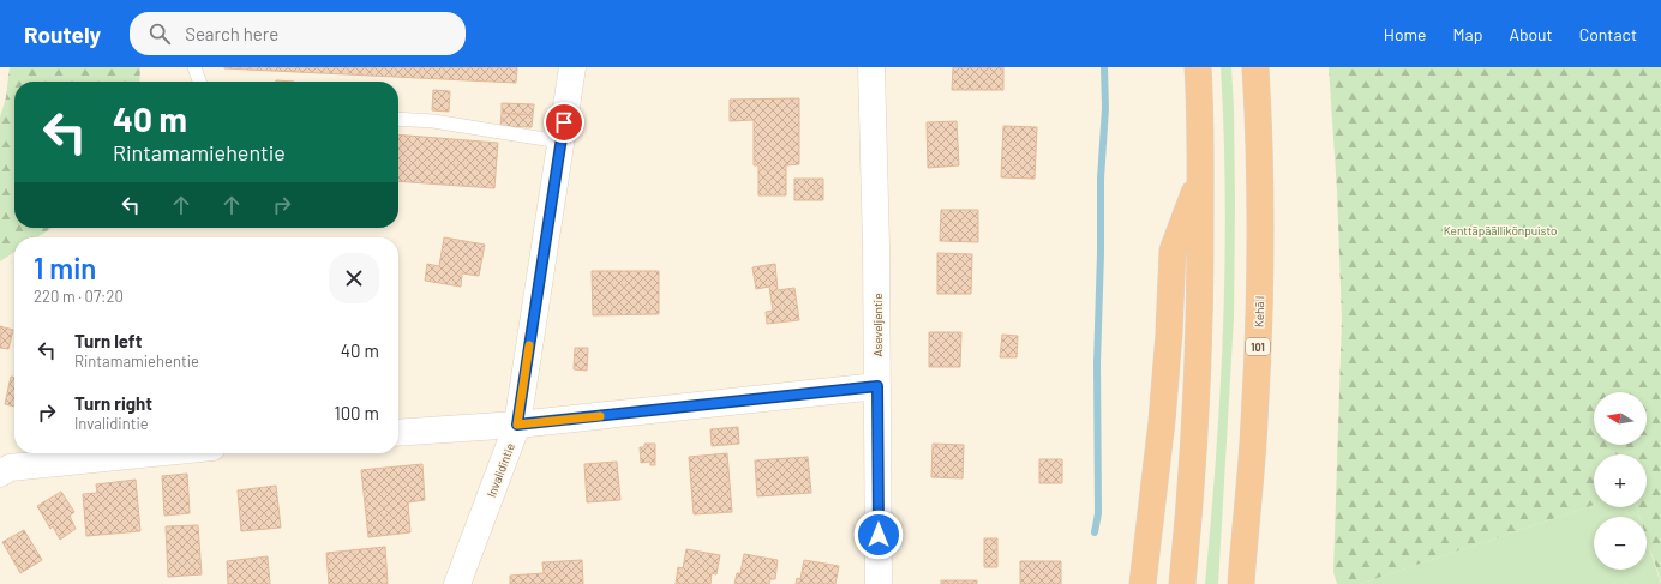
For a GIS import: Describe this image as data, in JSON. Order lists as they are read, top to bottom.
{
  "streets": {
    "highway": ["Kehä I", "101"],
    "street": ["Aseveljentie", "Invalidintie"]
  },
  "parks": ["Kenttäpäällikönpuisto"],
  "north": "left",
  "page": {
    "header": "Routely",
    "search": "Search here",
    "nav": [
      "Home",
      "Map",
      "About",
      "Contact"
    ],
    "turn": ["40 m", "Rintamamiehentie"],
    "heading": ["1 min", "220 m · 07:20"],
    "list": [
      {
        "name": "Turn left",
        "note": "Rintamamiehentie",
        "value": "40 m"
      },
      {
        "name": "Turn right",
        "note": "Invalidintie",
        "value": "100 m"
      }
    ],
    "map_buttons": ["+", "−"]
  }
}
